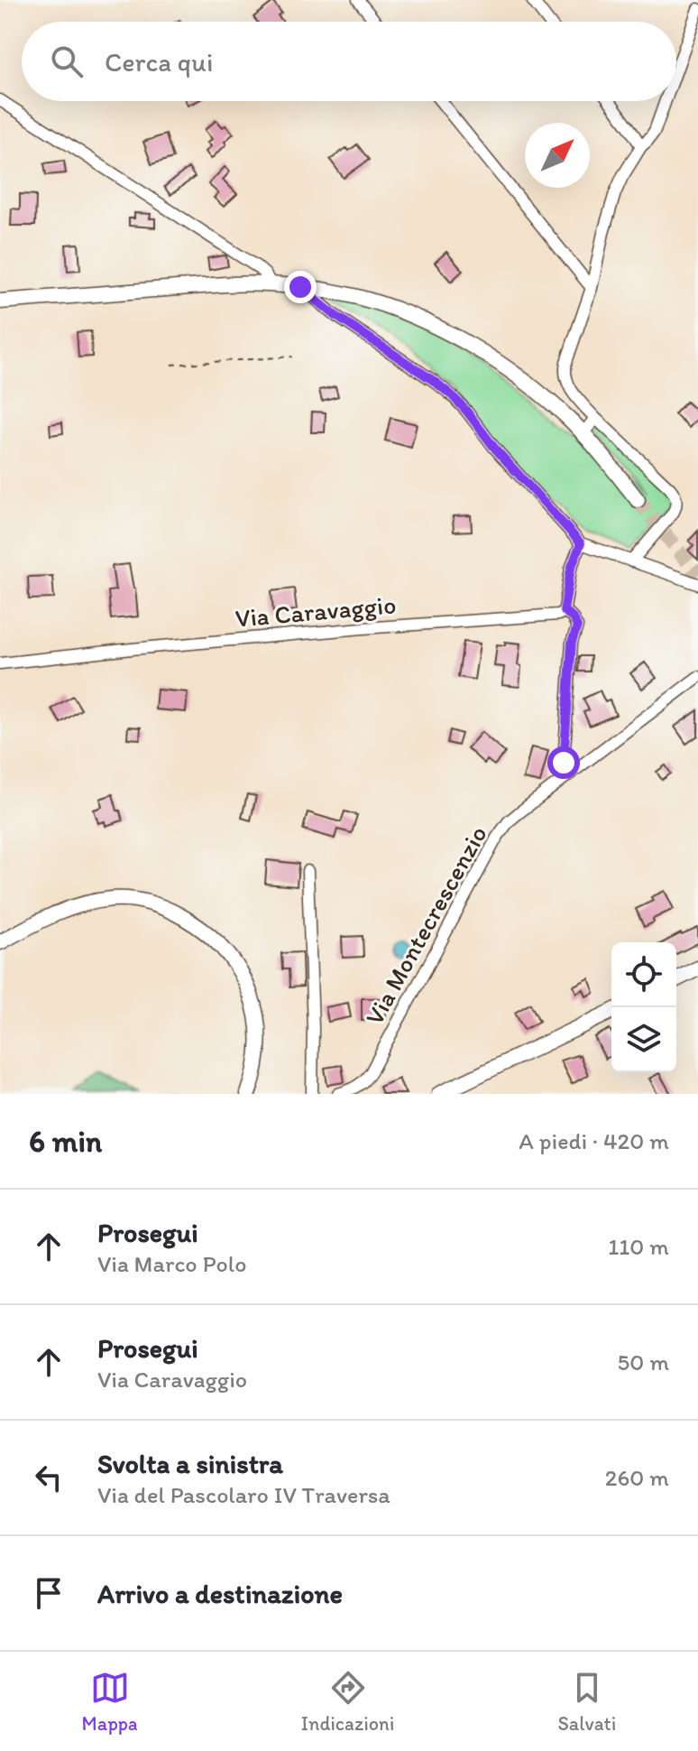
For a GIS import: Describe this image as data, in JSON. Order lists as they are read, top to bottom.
{
  "streets": {
    "street": ["Via Caravaggio", "Via Montecrescenzio"]
  },
  "north": "top right",
  "page": {
    "search": "Cerca qui",
    "heading": ["6 min", "A piedi · 420 m"],
    "list": [
      ["Prosegui", "Via Marco Polo", "110 m"],
      ["Prosegui", "Via Caravaggio", "50 m"],
      ["Svolta a sinistra", "Via del Pascolaro IV Traversa", "260 m"],
      "Arrivo a destinazione"
    ],
    "nav": ["Mappa", "Indicazioni", "Salvati"]
  }
}
